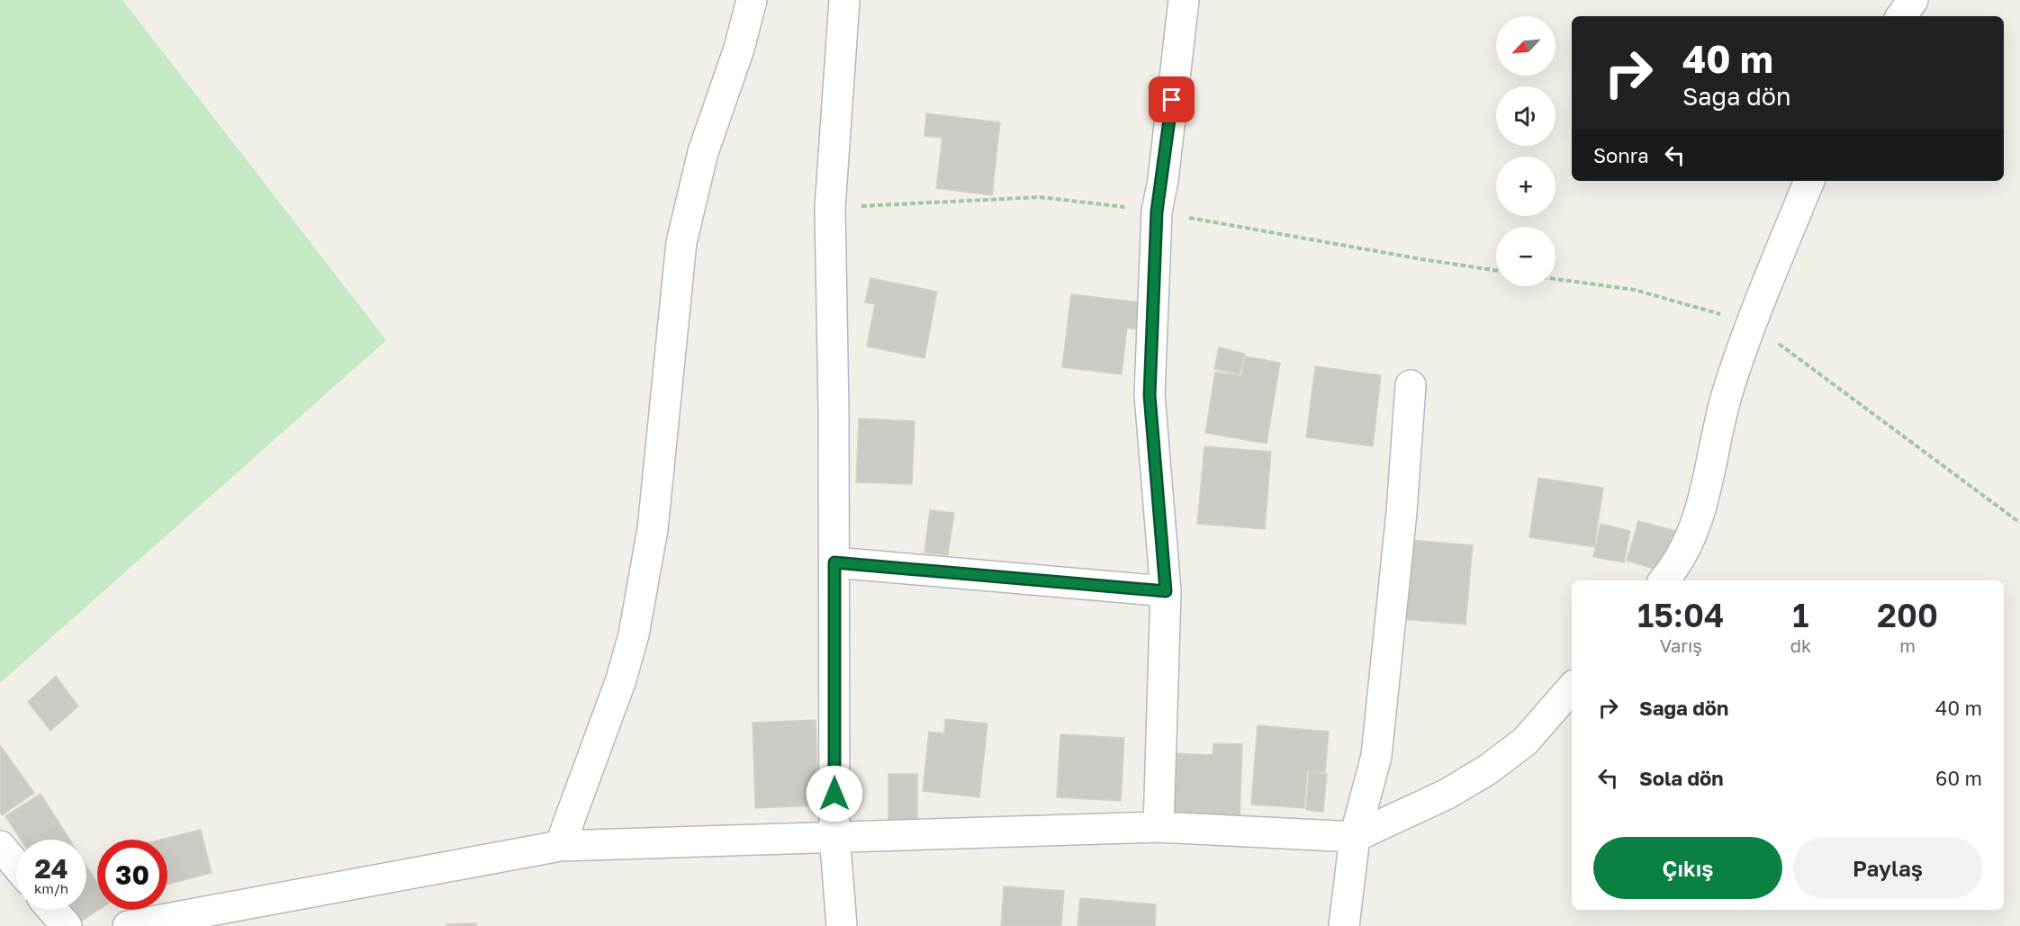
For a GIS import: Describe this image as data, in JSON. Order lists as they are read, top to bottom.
{
  "north": "bottom left",
  "page": {
    "map_buttons": ["+", "−"],
    "turn": ["40 m", "Sağa dön"],
    "then": "Sonra",
    "eta": [
      "15:04",
      "Varış",
      "1",
      "dk",
      "200",
      "m"
    ],
    "list": [
      {
        "name": "Sağa dön",
        "value": "40 m"
      },
      {
        "name": "Sola dön",
        "value": "60 m"
      }
    ],
    "buttons": ["Çıkış", "Paylaş"],
    "speed": "24 km/h",
    "limit": "30"
  }
}
